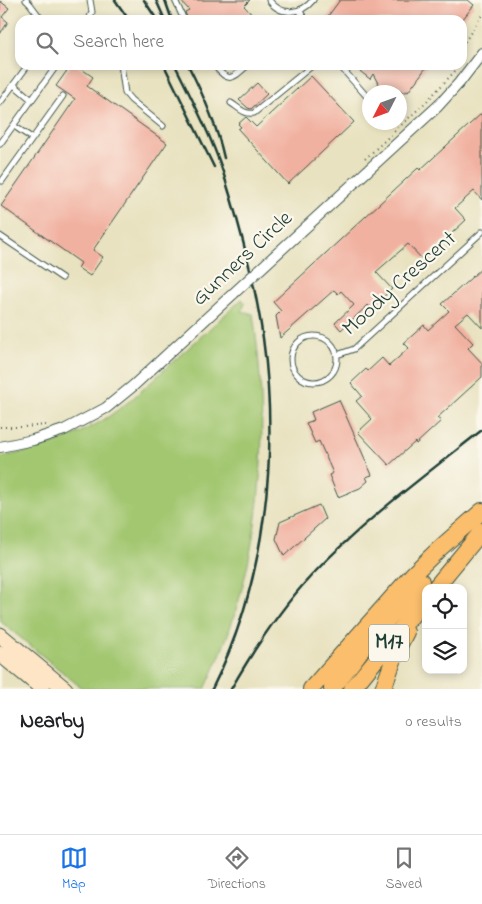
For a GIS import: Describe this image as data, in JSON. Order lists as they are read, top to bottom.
{
  "streets": {
    "main road": ["M17"],
    "street": ["Gunners Circle"],
    "lane": ["Moody Crescent"]
  },
  "north": "bottom left",
  "page": {
    "search": "Search here",
    "heading": ["Nearby", "0 results"],
    "nav": ["Map", "Directions", "Saved"]
  }
}
